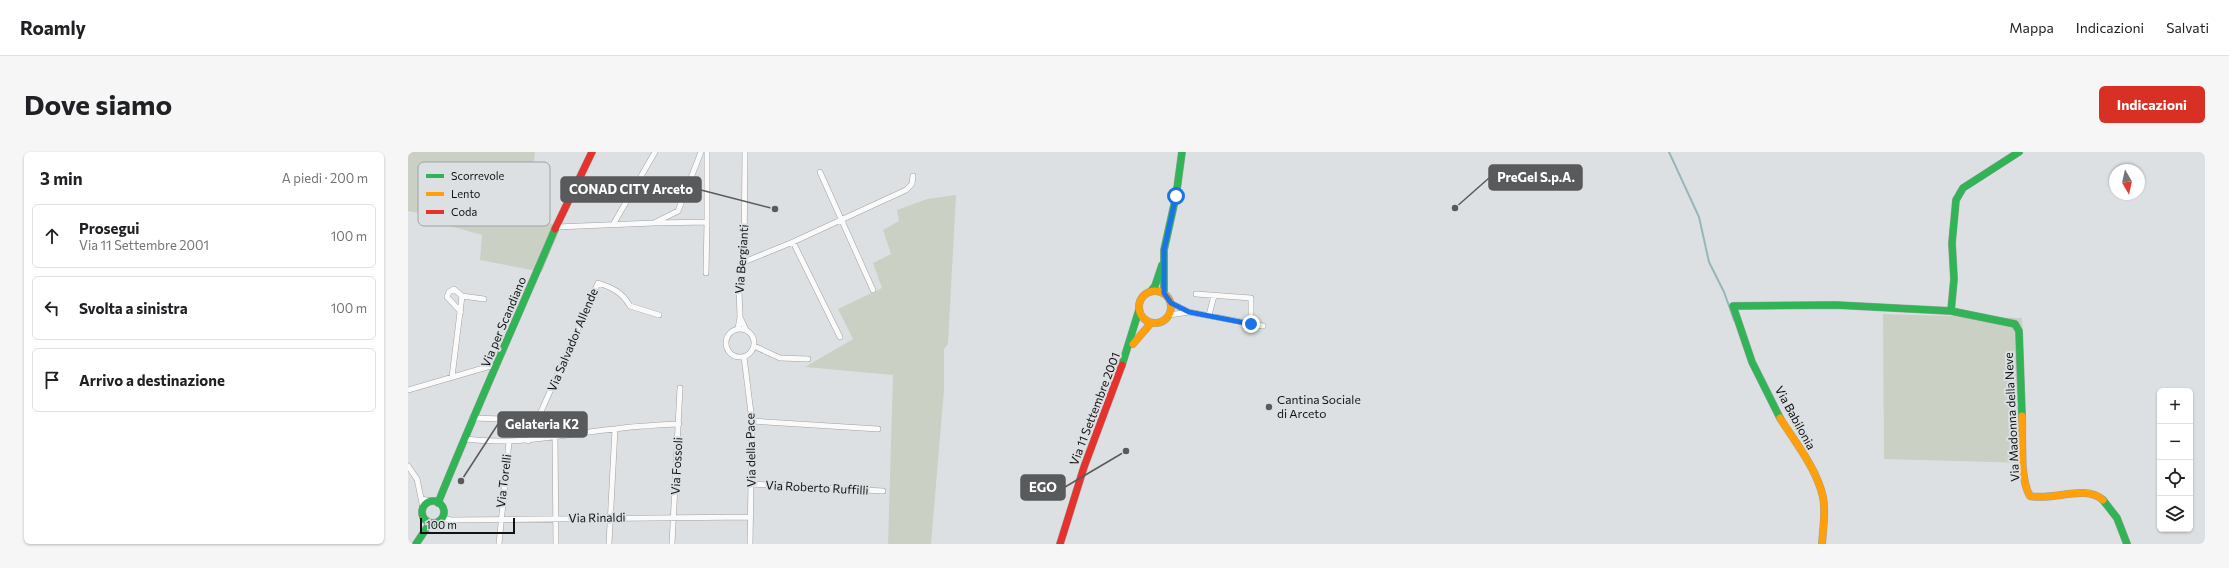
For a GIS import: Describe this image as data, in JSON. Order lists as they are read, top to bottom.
{
  "streets": {
    "street": [
      "Via Bergianti",
      "Via per Scandiano",
      "Via Salvador Allende",
      "Via 11 Settembre 2001",
      "Via Madonna della Neve",
      "Via Babilonia",
      "Via della Pace",
      "Via Fossoli",
      "Via Torelli",
      "Via Roberto Ruffilli",
      "Via Rinaldi"
    ]
  },
  "crossings": [
    ["Via Bergianti", "Via della Pace"],
    ["Via per Scandiano", "Via Rinaldi"],
    ["Via Madonna della Neve", "Via Babilonia"],
    ["Via della Pace", "Via Roberto Ruffilli"],
    ["Via della Pace", "Via Rinaldi"],
    ["Via Fossoli", "Via Rinaldi"],
    ["Via Torelli", "Via Rinaldi"]
  ],
  "places": [
    "PreGel S.p.A.",
    "CONAD CITY Arceto",
    "Cantina Sociale di Arceto",
    "EGO",
    "Gelateria K2"
  ],
  "legend": ["Scorrevole", "Lento", "Coda"],
  "scale_bar": "100 m",
  "north": "bottom",
  "page": {
    "header": "Roamly",
    "nav": ["Mappa", "Indicazioni", "Salvati"],
    "buttons": "Indicazioni",
    "title": "Dove siamo",
    "heading": ["3 min", "A piedi · 200 m"],
    "list": [
      ["Prosegui", "Via 11 Settembre 2001", "100 m"],
      ["Svolta a sinistra", "100 m"],
      "Arrivo a destinazione"
    ],
    "map_buttons": ["+", "−"],
    "scale": "100 m"
  }
}
